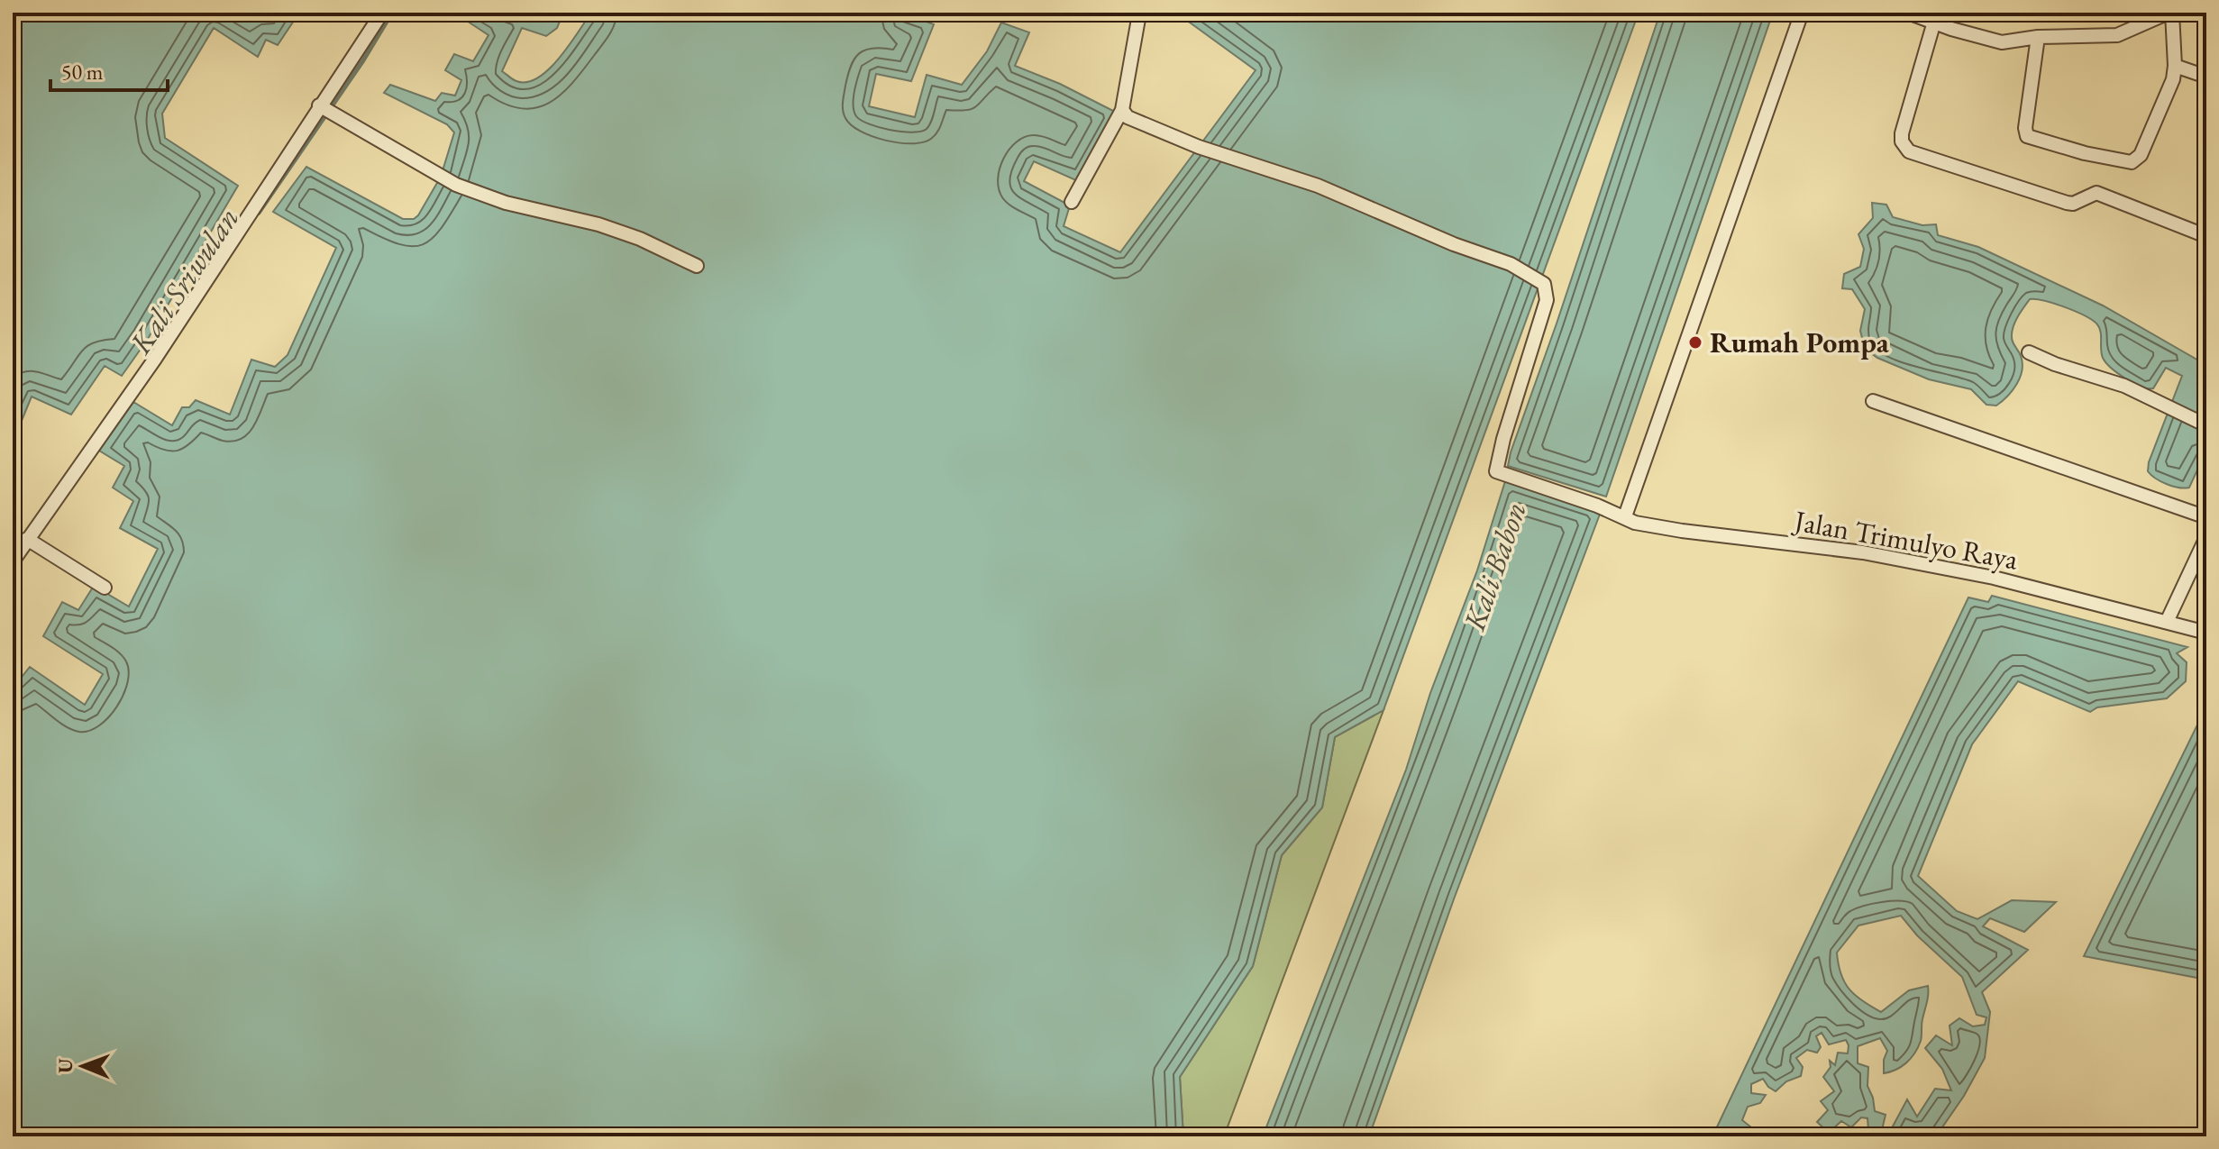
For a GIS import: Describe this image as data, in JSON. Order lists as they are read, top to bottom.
{
  "streets": {
    "street": ["Jalan Trimulyo Raya"]
  },
  "water": ["Kali Sriwulan", "Kali Babon"],
  "places": ["Rumah Pompa"],
  "scale_bar": "50 m",
  "north": "left"
}
